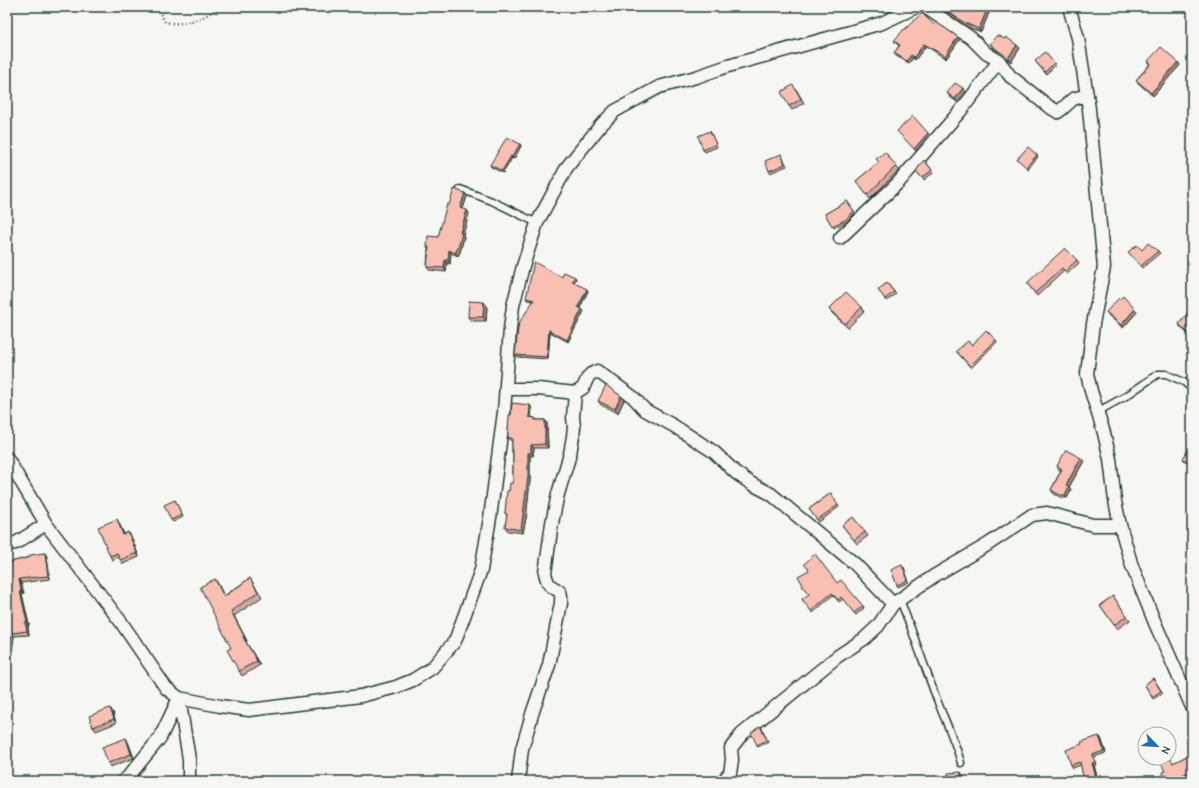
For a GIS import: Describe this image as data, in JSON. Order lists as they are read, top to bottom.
{
  "north": "bottom right"
}
